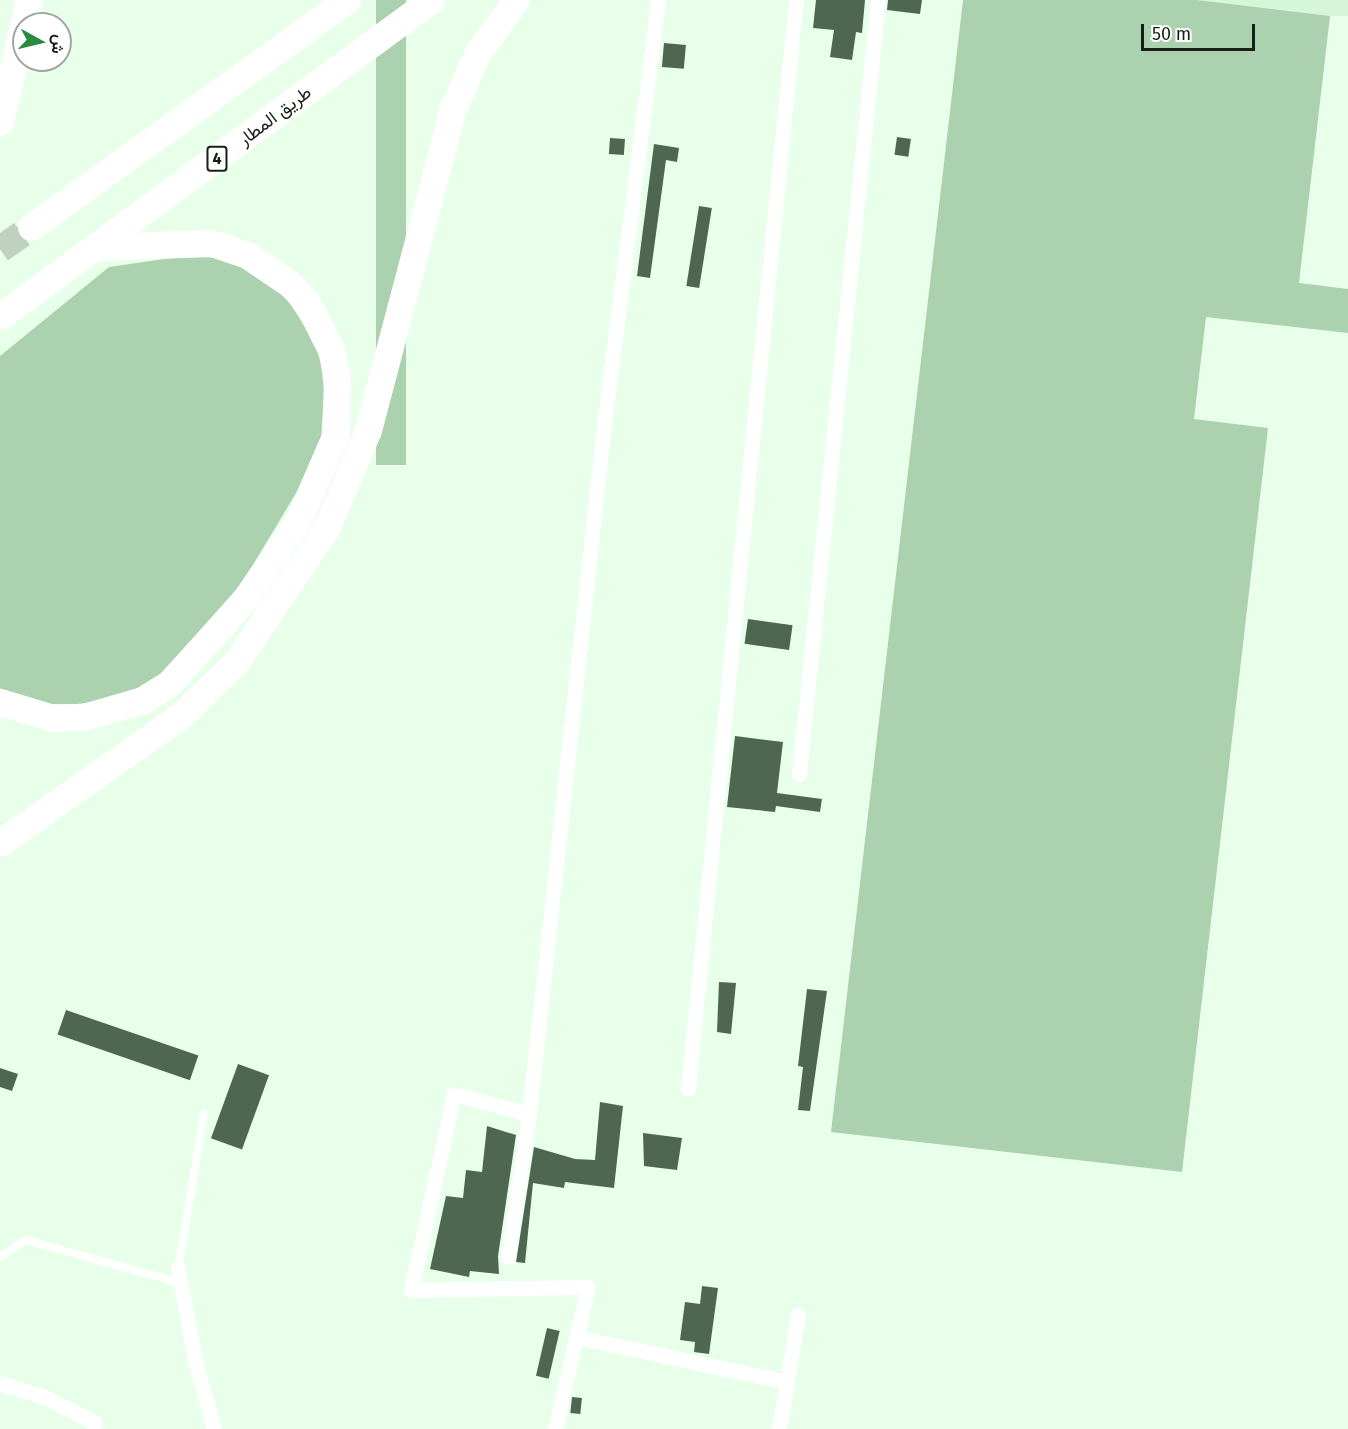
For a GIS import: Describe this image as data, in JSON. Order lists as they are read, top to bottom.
{
  "streets": {
    "highway": ["طريق المطار", "4"]
  },
  "scale_bar": "50 m",
  "north": "right"
}
